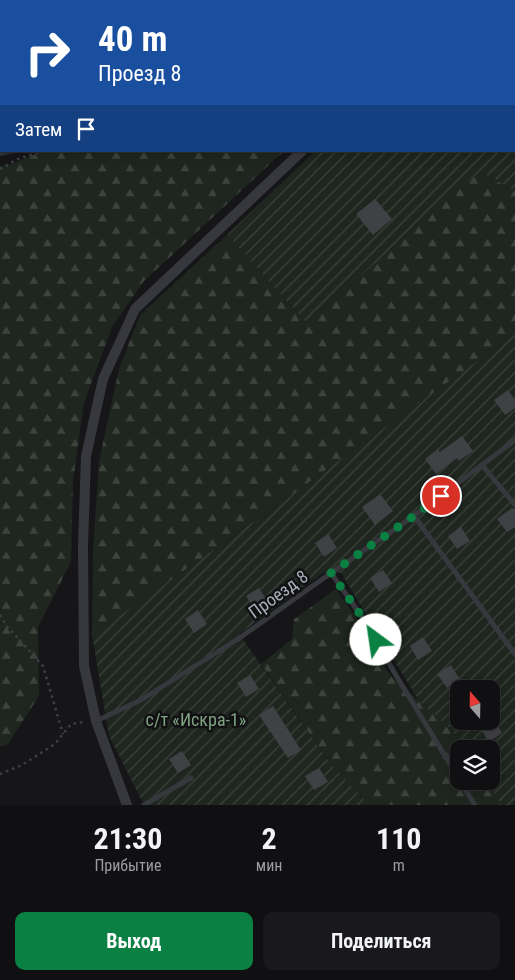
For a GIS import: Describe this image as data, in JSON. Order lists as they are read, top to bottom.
{
  "streets": {
    "lane": ["Проезд 8"]
  },
  "parks": ["с/т «Искра-1»"],
  "north": "top",
  "page": {
    "turn": ["40 m", "Проезд 8"],
    "then": "Затем",
    "eta": [
      "21:30",
      "Прибытие",
      "2",
      "мин",
      "110",
      "m"
    ],
    "buttons": ["Выход", "Поделиться"]
  }
}
